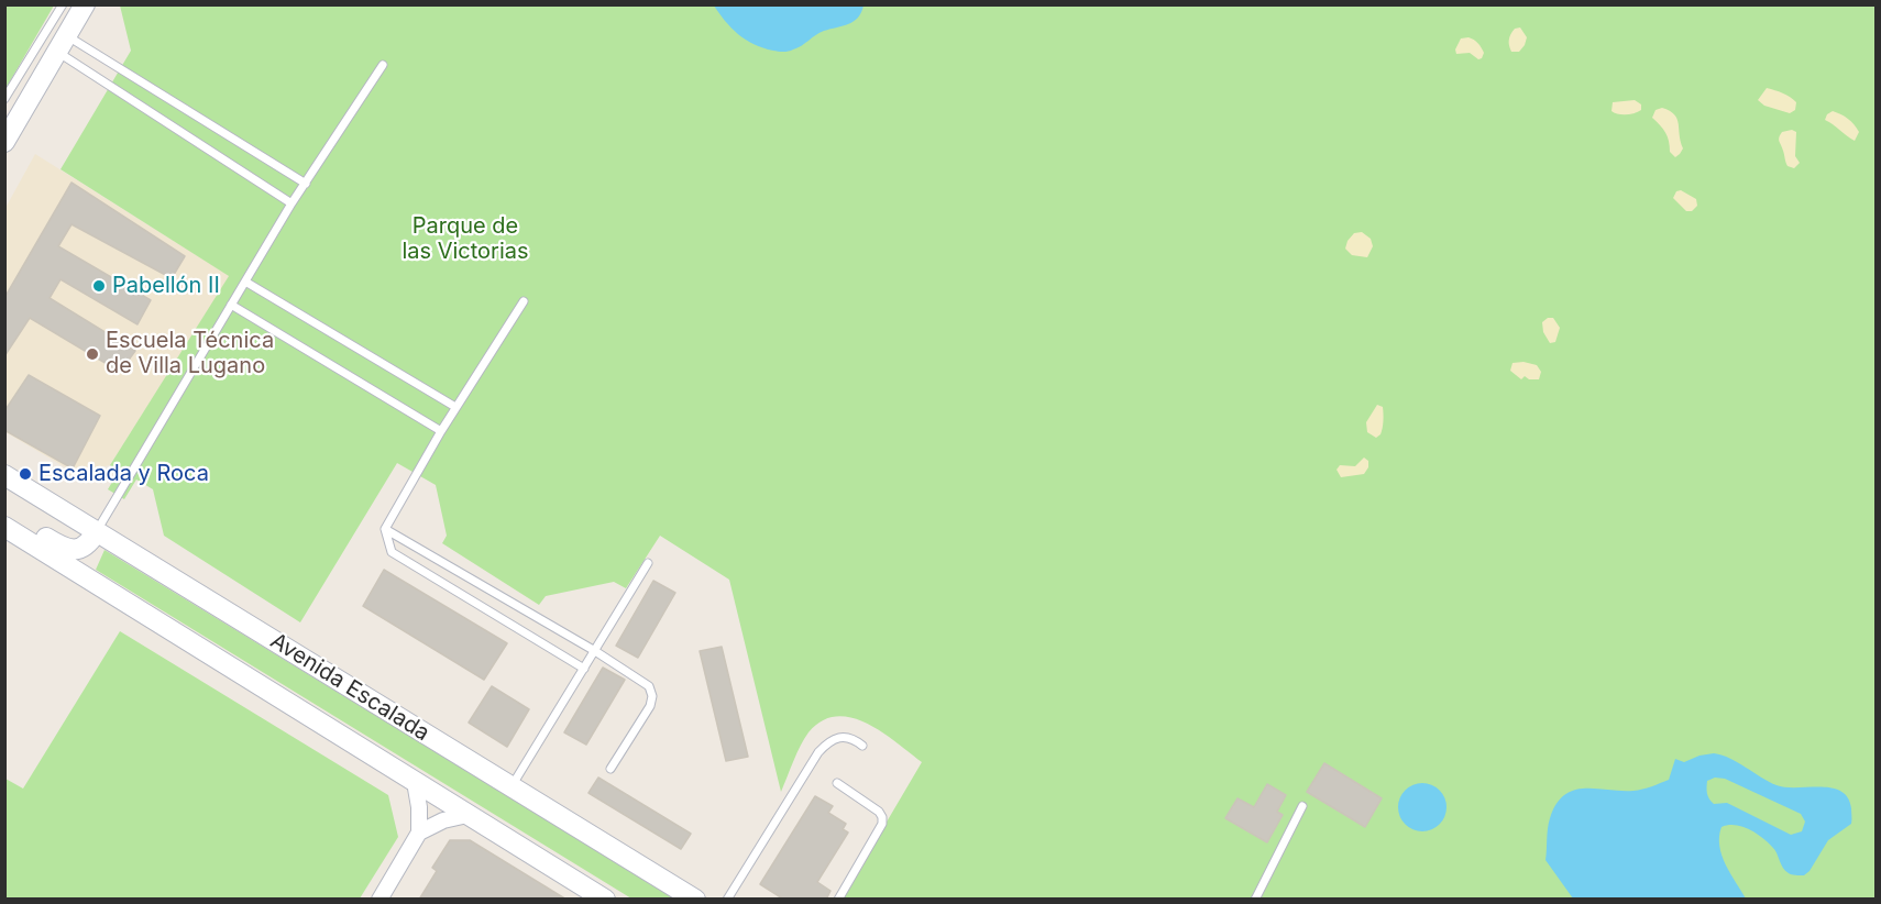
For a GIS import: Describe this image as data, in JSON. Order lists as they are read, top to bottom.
{
  "streets": {
    "main road": ["Avenida Escalada"]
  },
  "parks": ["Parque de las Victorias"],
  "places": ["Pabellón II", "Escuela Técnica de Villa Lugano", "Escalada y Roca"]
}
